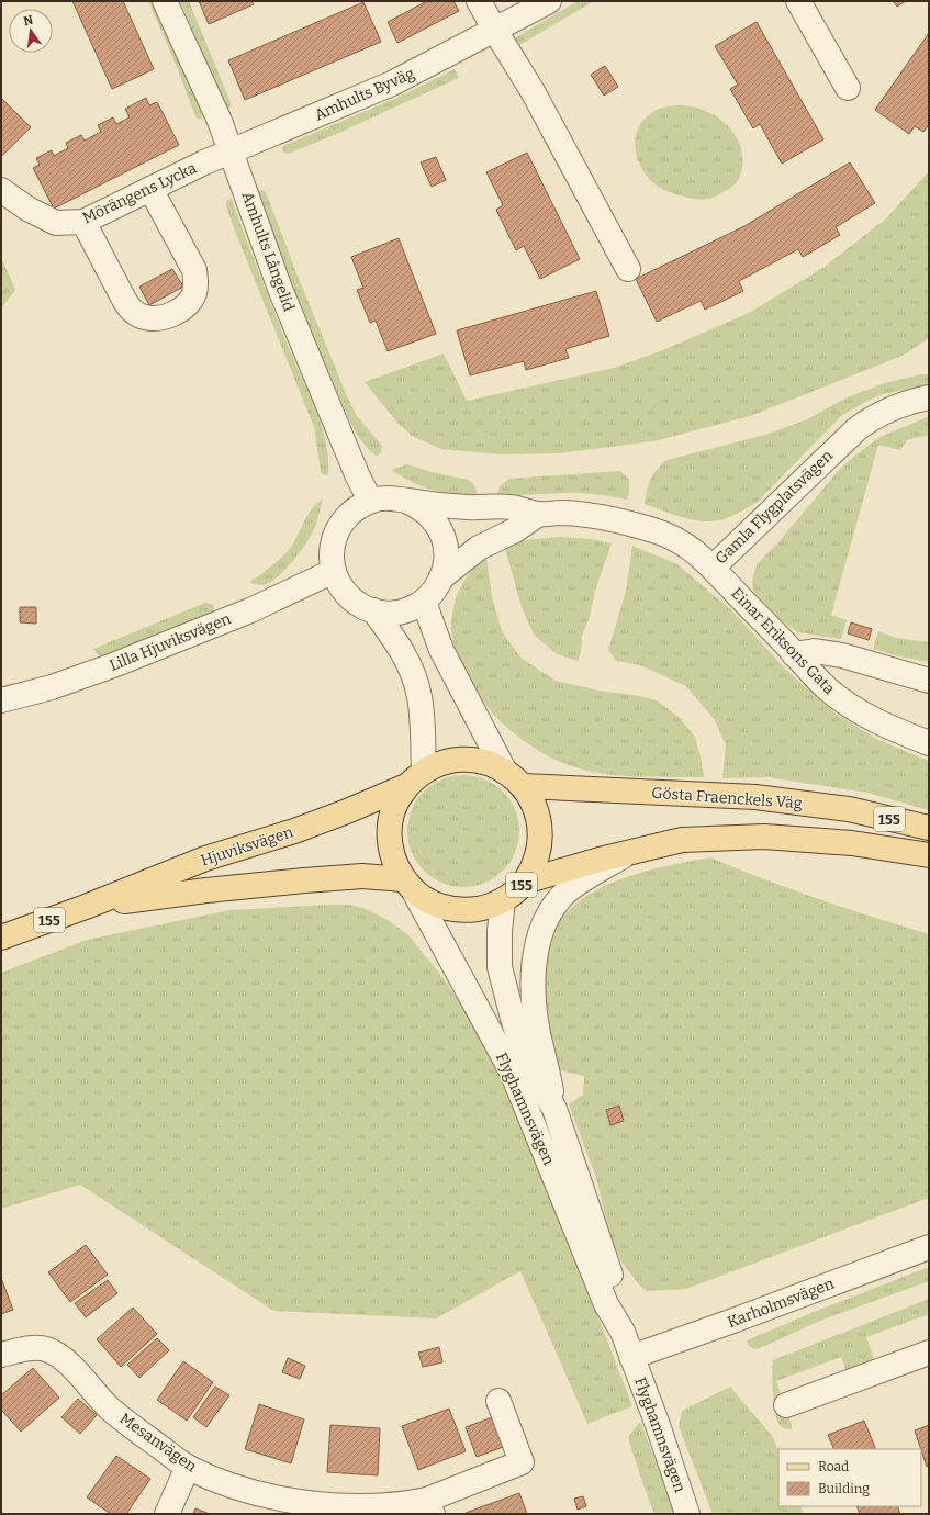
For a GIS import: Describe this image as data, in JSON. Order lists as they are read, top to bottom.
{
  "streets": {
    "main road": ["Gösta Fraenckels Väg", "155", "Hjuviksvägen"],
    "street": [
      "Amhults Byväg",
      "Mörängens Lycka",
      "Amhults Långelid",
      "Gamla Flygplatsvägen",
      "Einar Eriksons Gata",
      "Lilla Hjuviksvägen",
      "Flyghamnsvägen",
      "Karholmsvägen",
      "Mesanvägen"
    ]
  },
  "crossings": [
    ["Amhults Byväg", "Mörängens Lycka"],
    ["Amhults Byväg", "Amhults Långelid"],
    ["Mörängens Lycka", "Amhults Långelid"],
    ["Amhults Långelid", "Gamla Flygplatsvägen"],
    ["Amhults Långelid", "Lilla Hjuviksvägen"],
    ["Gamla Flygplatsvägen", "Einar Eriksons Gata"],
    ["Gamla Flygplatsvägen", "Lilla Hjuviksvägen"],
    ["Gamla Flygplatsvägen", "Gösta Fraenckels Väg"],
    ["Gamla Flygplatsvägen", "155"],
    ["Gamla Flygplatsvägen", "Hjuviksvägen"],
    ["Gamla Flygplatsvägen", "Flyghamnsvägen"],
    ["Gösta Fraenckels Väg", "155"],
    ["Gösta Fraenckels Väg", "Hjuviksvägen"],
    ["Gösta Fraenckels Väg", "Flyghamnsvägen"],
    ["155", "Hjuviksvägen"],
    ["155", "Flyghamnsvägen"],
    ["Hjuviksvägen", "Flyghamnsvägen"],
    ["Flyghamnsvägen", "Karholmsvägen"]
  ],
  "legend": ["Road", "Building"],
  "north": "top"
}
